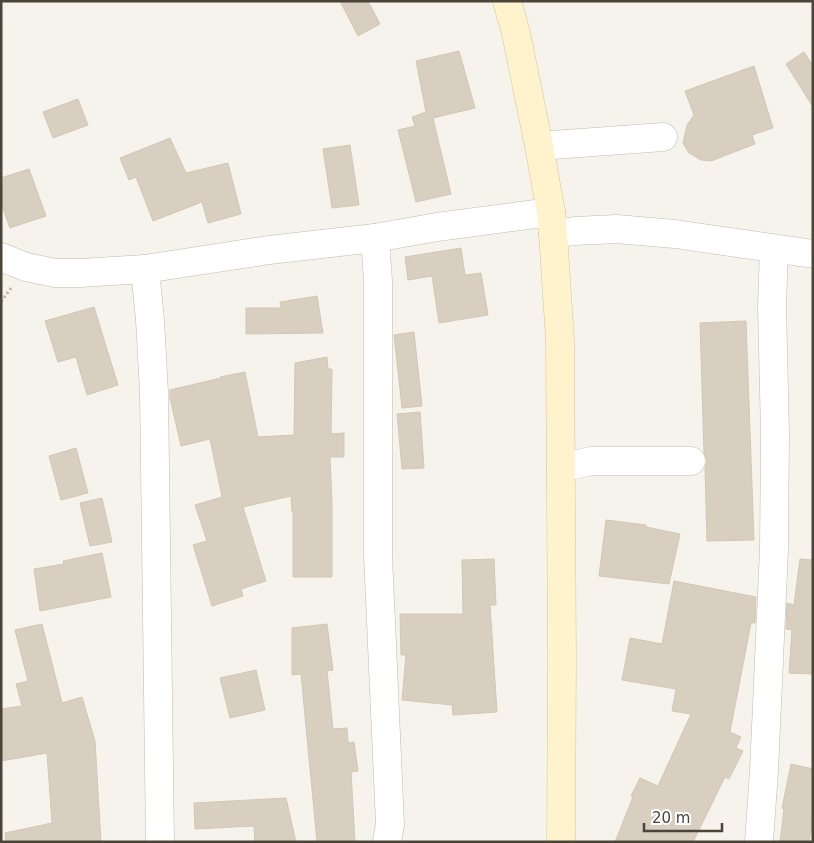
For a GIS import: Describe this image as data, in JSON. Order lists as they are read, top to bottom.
{
  "scale_bar": "20 m"
}
